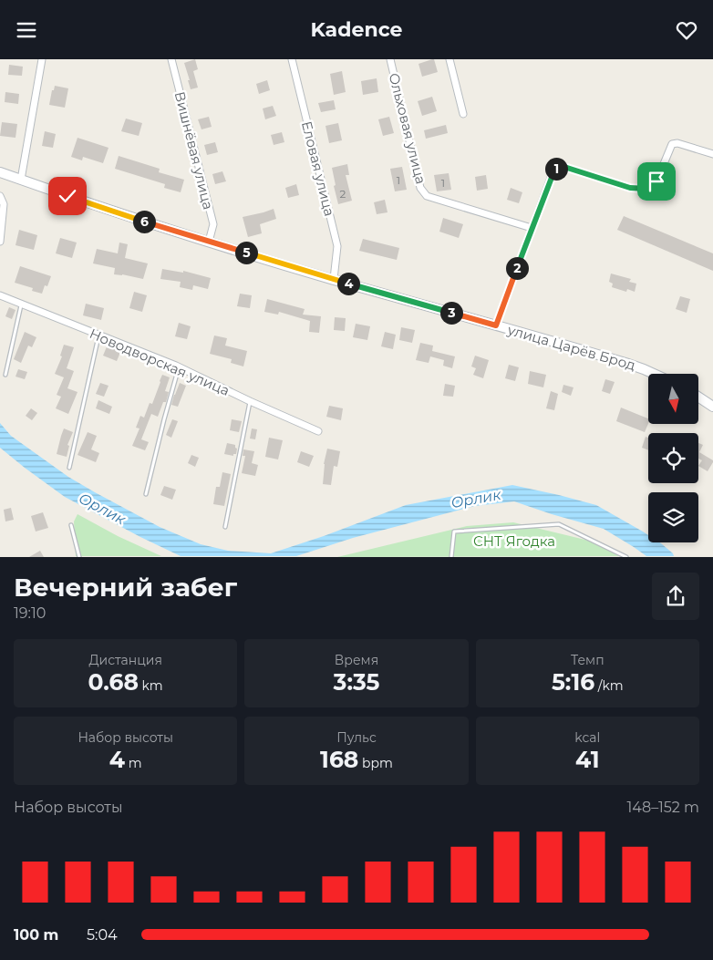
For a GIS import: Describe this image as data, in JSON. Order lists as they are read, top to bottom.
{
  "streets": {
    "street": [
      "Ольховая улица",
      "Вишнёвая улица",
      "Еловая улица",
      "улица Царёв Брод",
      "Новодворская улица"
    ]
  },
  "crossings": [
    ["Вишнёвая улица", "улица Царёв Брод"],
    ["Еловая улица", "улица Царёв Брод"]
  ],
  "water": ["Орлик"],
  "parks": ["СНТ Ягодка"],
  "house_numbers": ["1", "1", "2"],
  "north": "bottom",
  "page": {
    "header": "Kadence",
    "pins": [
      "1",
      "6",
      "5",
      "2",
      "4",
      "3"
    ],
    "heading": ["Вечерний забег", "19:10"],
    "stats": [
      ["Дистанция", "0.68 km"],
      ["Время", "3:35"],
      ["Темп", "5:16 /km"],
      ["Набор высоты", "4 m"],
      ["Пульс", "168 bpm"],
      ["kcal", "41"]
    ],
    "chart": ["Набор высоты", "148–152 m"],
    "list": [
      {
        "name": "100 m",
        "note": "5:04"
      }
    ]
  }
}
